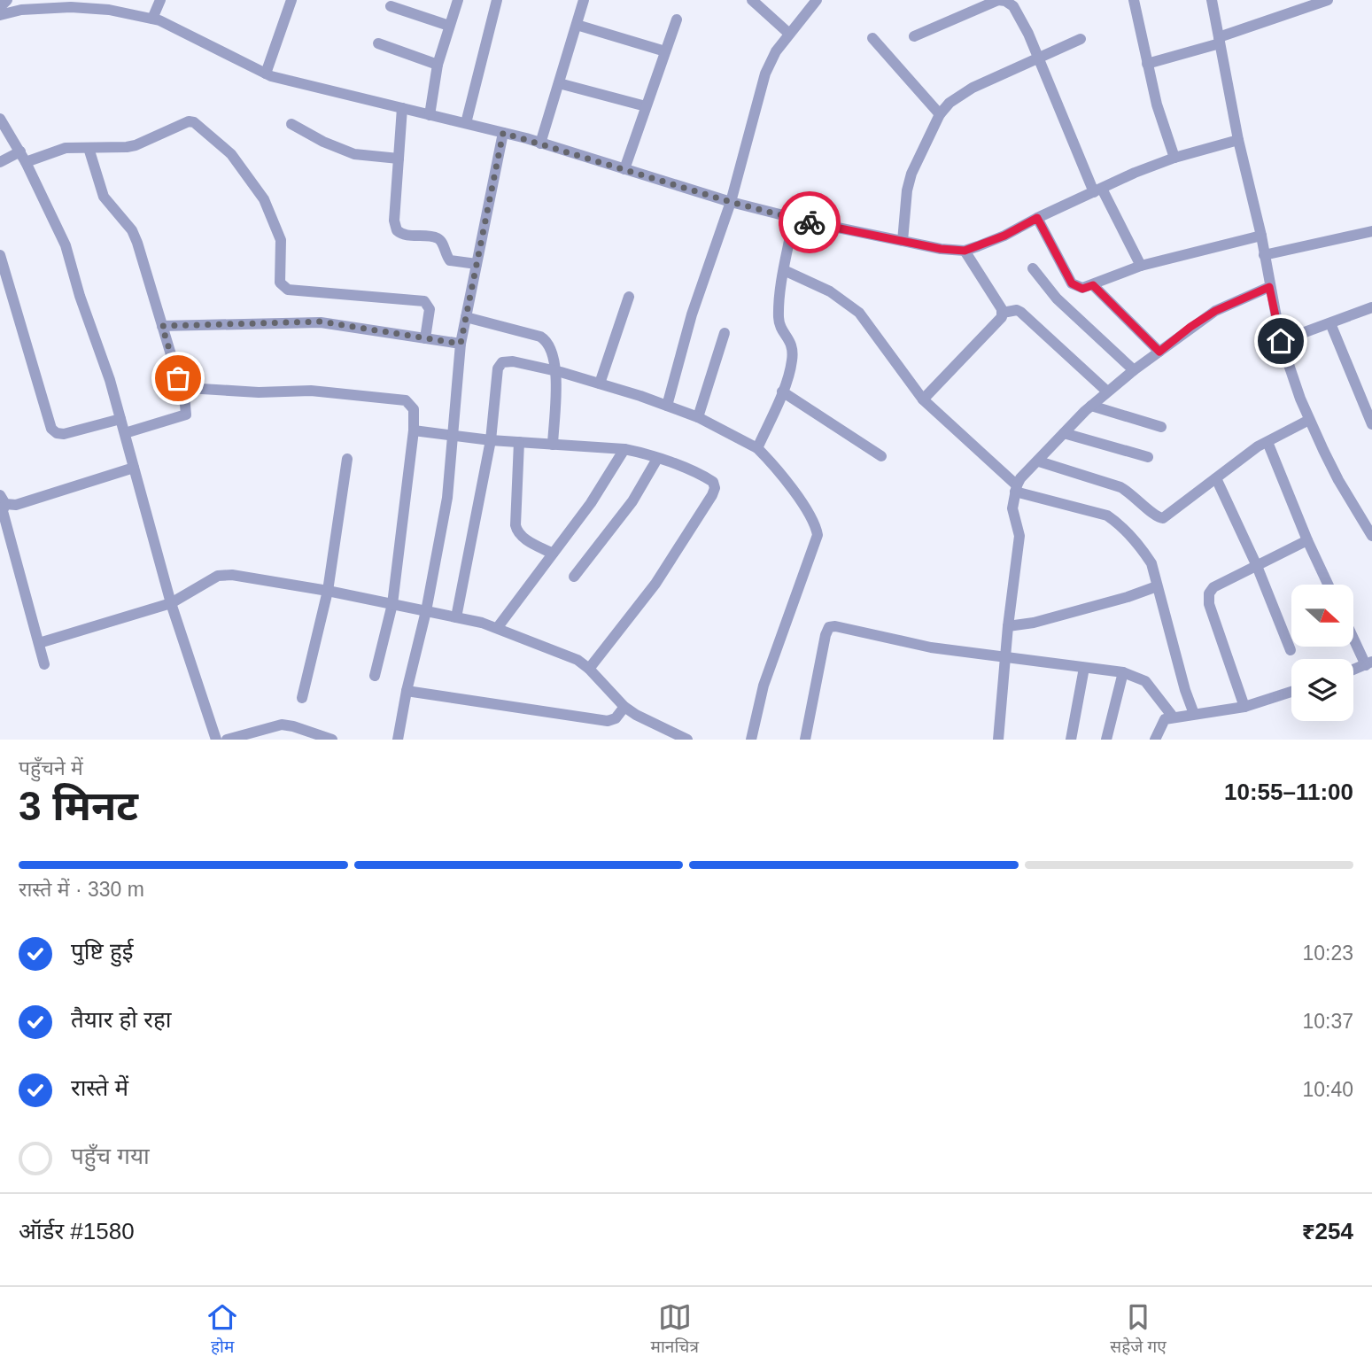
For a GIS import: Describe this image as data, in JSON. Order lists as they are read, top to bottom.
{
  "north": "right",
  "page": {
    "heading": ["3 मिनट", "पहुँचने में", "10:55–11:00"],
    "panel": ["ऑर्डर #1580", "₹254"],
    "bar": "रास्ते में · 330 m",
    "list": [
      ["पुष्टि हुई", "10:23"],
      ["तैयार हो रहा", "10:37"],
      ["रास्ते में", "10:40"],
      "पहुँच गया"
    ],
    "tabs": ["होम", "मानचित्र", "सहेजे गए"]
  }
}
